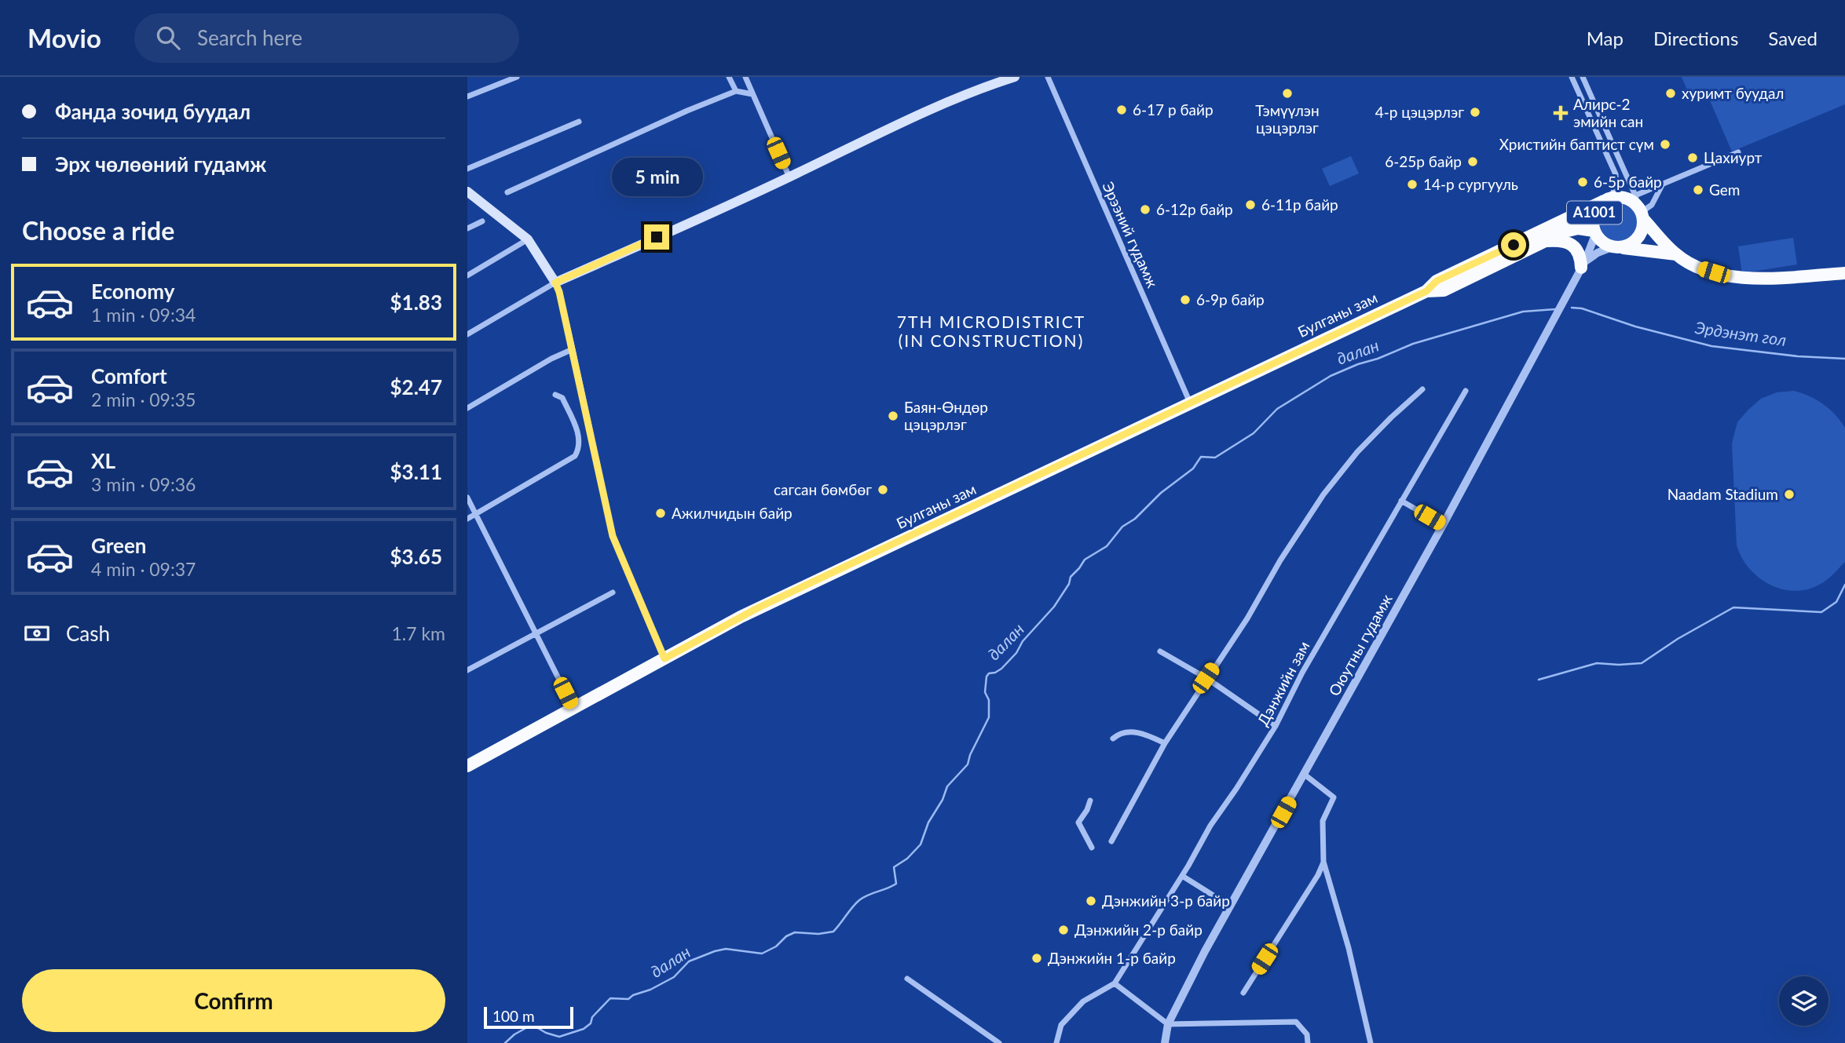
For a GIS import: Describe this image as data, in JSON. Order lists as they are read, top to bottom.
{
  "streets": {
    "highway": ["A1001", "Булганы зам"],
    "street": ["Эрээний гудамж", "Оюутны гудамж", "Дэнжийн зам"]
  },
  "crossings": [
    ["A1001", "Булганы зам"],
    ["A1001", "Оюутны гудамж"],
    ["Эрээний гудамж", "Булганы зам"],
    ["Булганы зам", "Оюутны гудамж"]
  ],
  "districts": ["7TH MICRODISTRICT (IN CONSTRUCTION)"],
  "water": ["Эрдэнэт гол", "далан"],
  "places": {
    "other": [
      "Тэмүүлэн цэцэрлэг",
      "хуримт буудал",
      "6-17 р байр",
      "4-р цэцэрлэг",
      "Христийн баптист сүм",
      "Цахиурт",
      "6-25р байр",
      "6-5р байр",
      "14-р сургууль",
      "Gem",
      "6-11р байр",
      "6-12р байр",
      "6-9р байр",
      "Баян-Өндөр цэцэрлэг",
      "сагсан бөмбөг",
      "Naadam Stadium",
      "Ажилчидын байр",
      "Дэнжийн 3-р байр",
      "Дэнжийн 2-р байр",
      "Дэнжийн 1-р байр"
    ],
    "health": ["Aлирс-2 эмийн сан"]
  },
  "scale_bar": "100 m",
  "page": {
    "header": "Movio",
    "search": "Search here",
    "nav": ["Map", "Directions", "Saved"],
    "banner": ["Фанда зочид буудал", "Эрх чөлөөний гудамж"],
    "bubble": "5 min",
    "heading": "Choose a ride",
    "list": [
      {
        "name": "Economy",
        "note": "1 min · 09:34",
        "value": "$1.83"
      },
      {
        "name": "Comfort",
        "note": "2 min · 09:35",
        "value": "$2.47"
      },
      {
        "name": "XL",
        "note": "3 min · 09:36",
        "value": "$3.11"
      },
      {
        "name": "Green",
        "note": "4 min · 09:37",
        "value": "$3.65"
      }
    ],
    "pay": ["Cash", "1.7 km"],
    "buttons": "Confirm",
    "scale": "100 m"
  }
}
